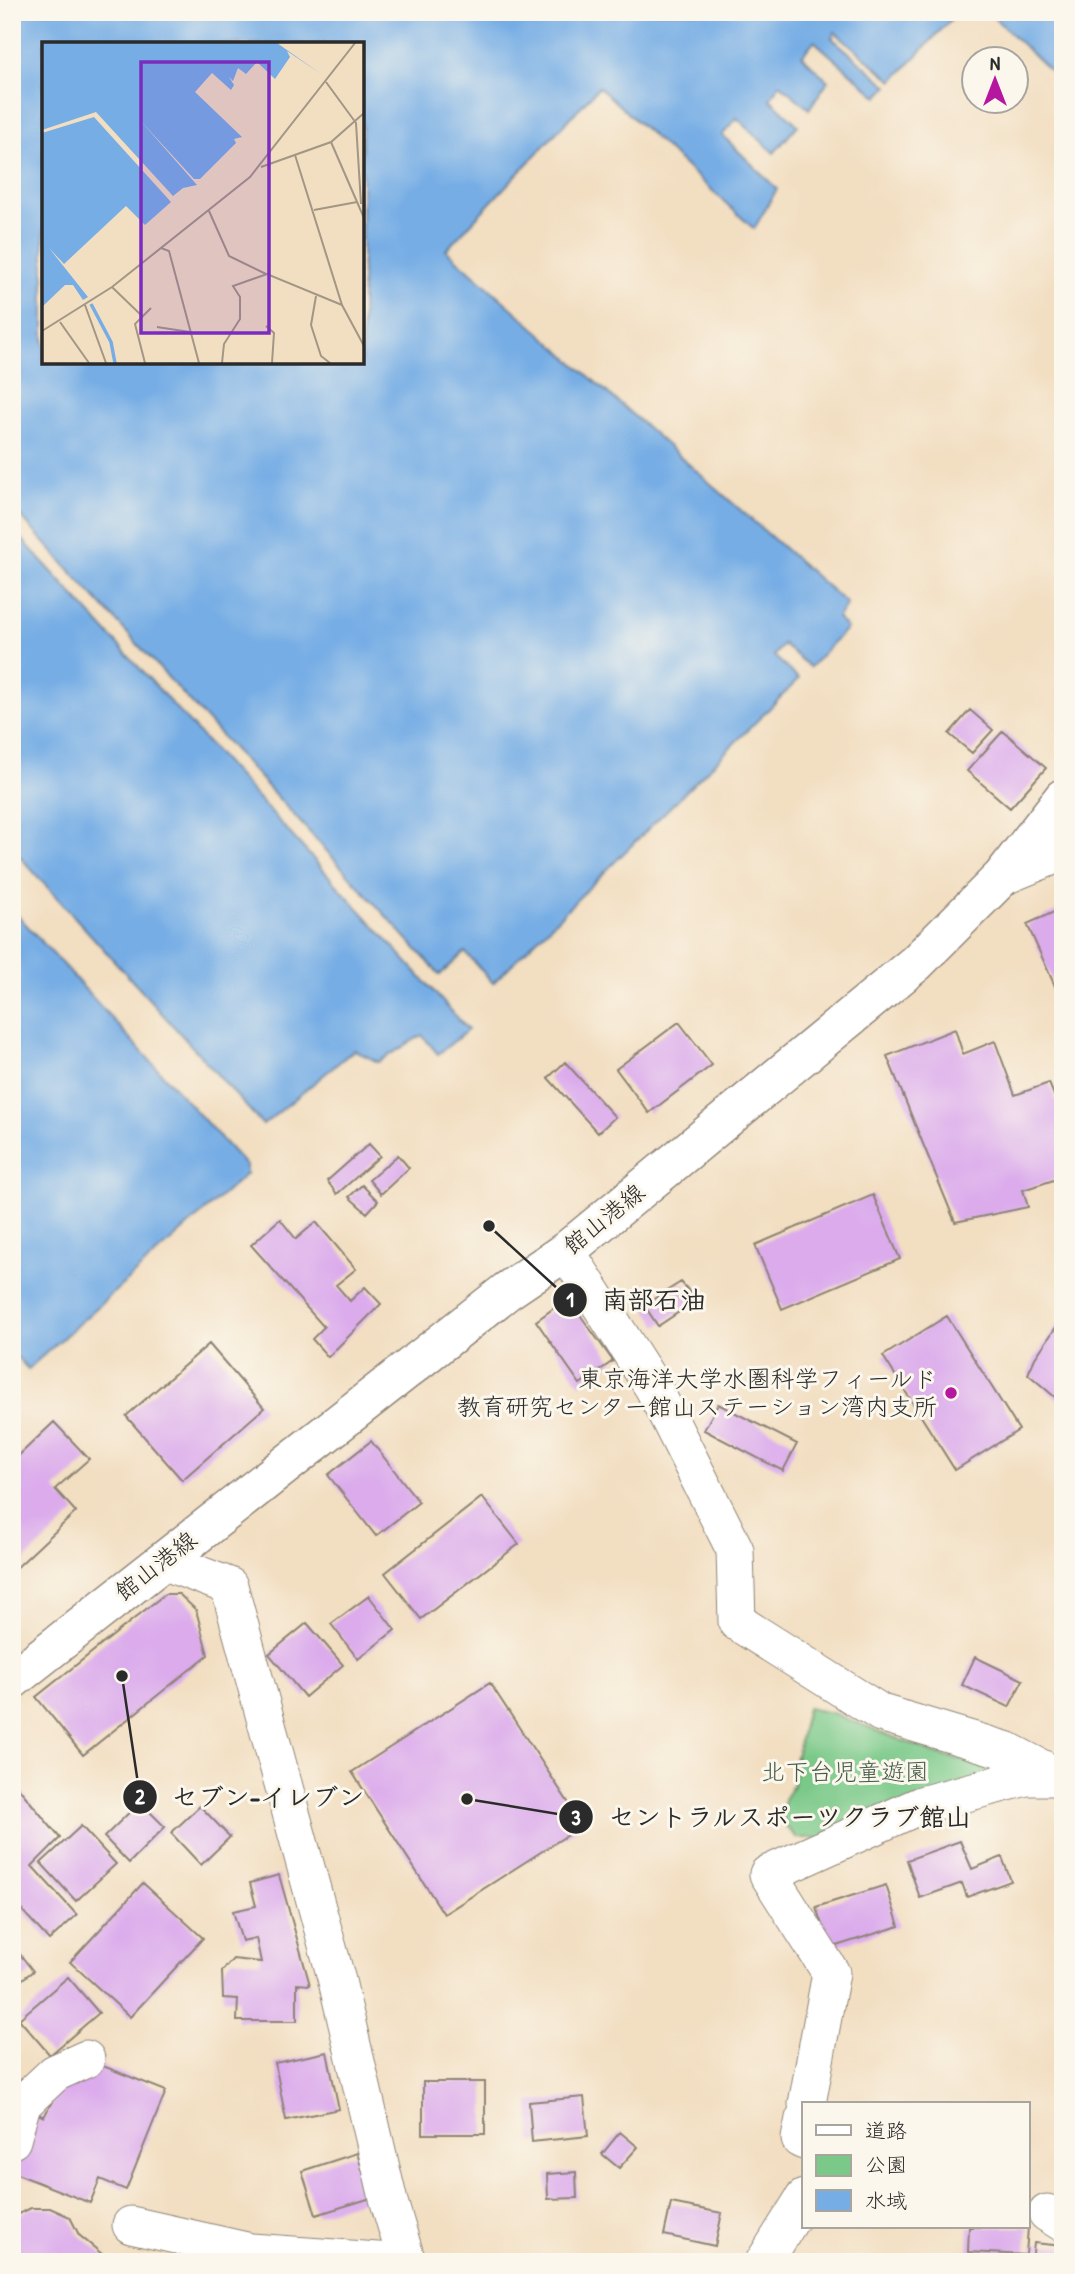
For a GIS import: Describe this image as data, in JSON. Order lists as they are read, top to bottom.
{
  "streets": {
    "main road": ["館山港線"]
  },
  "parks": ["北下台児童遊園"],
  "places": [
    "南部石油",
    "東京海洋大学水圏科学フィールド 教育研究センター館山ステーション湾内支所",
    "セブン-イレブン",
    "セントラルスポーツクラブ館山"
  ],
  "legend": ["道路", "公園", "水域"],
  "north": "top"
}
